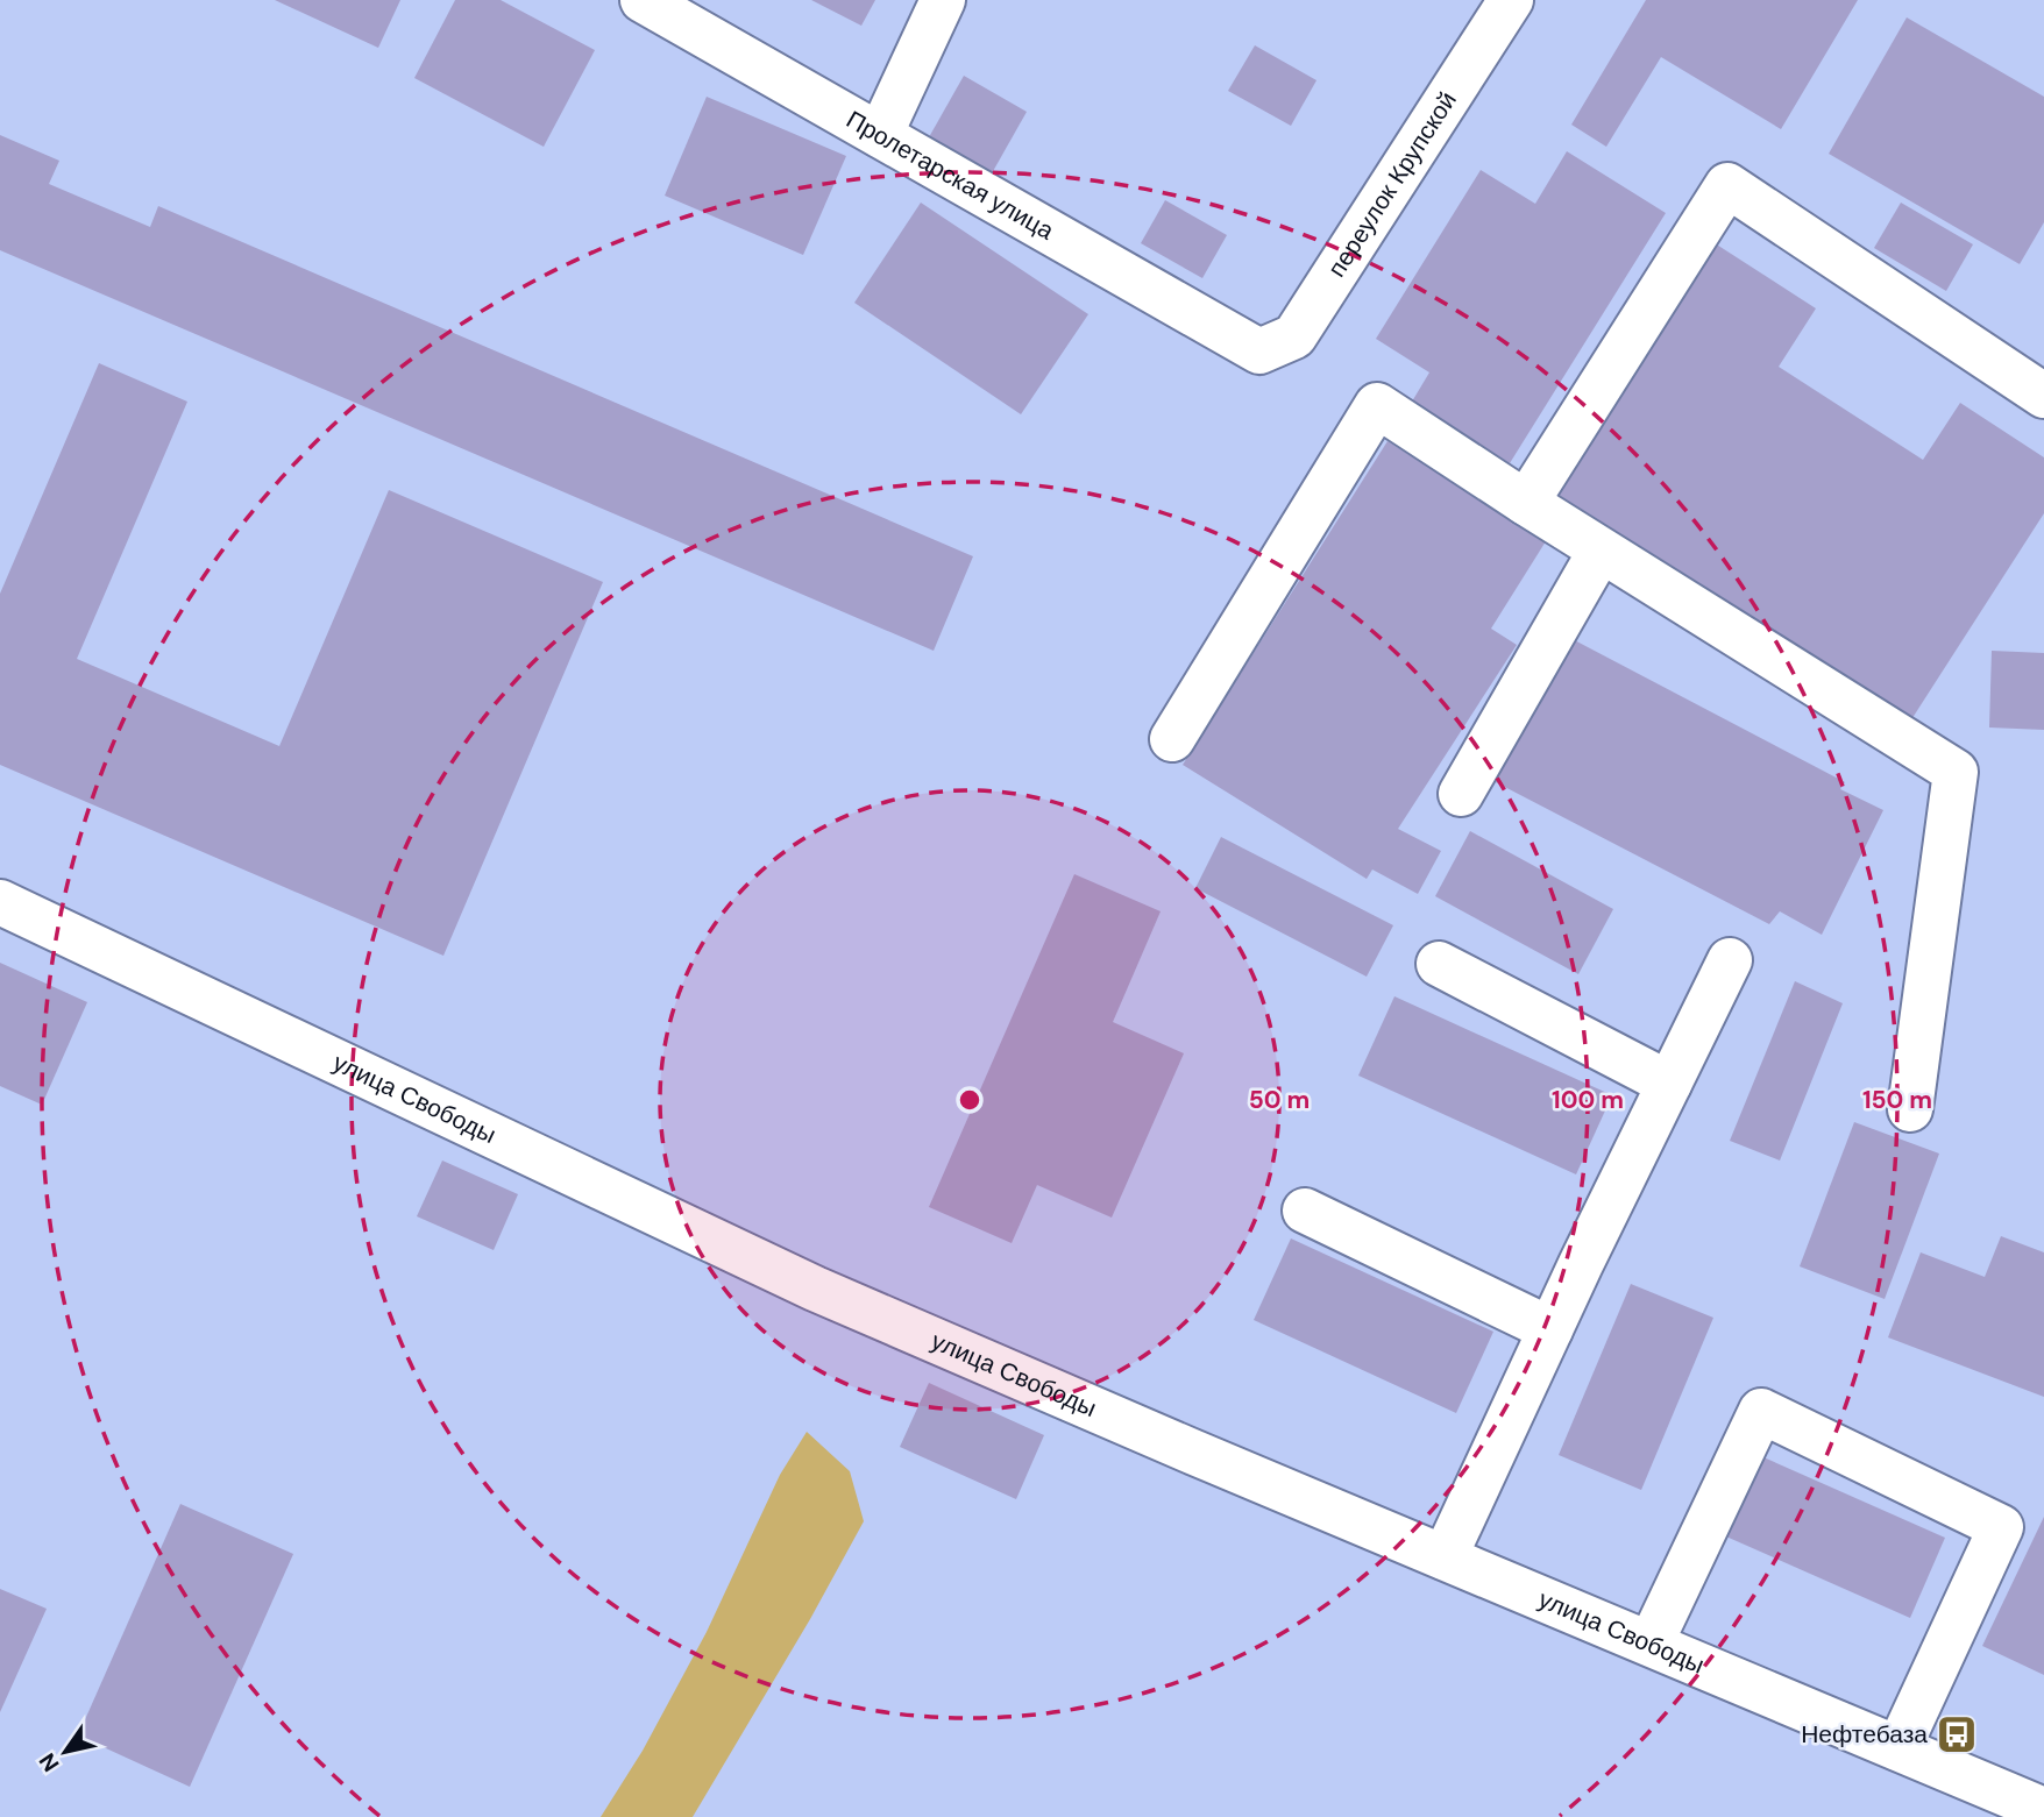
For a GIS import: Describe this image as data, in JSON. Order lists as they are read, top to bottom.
{
  "streets": {
    "main road": ["Пролетарская улица", "переулок Крупской", "улица Свободы"]
  },
  "crossings": [
    ["Пролетарская улица", "переулок Крупской"]
  ],
  "places": {
    "bus stop": ["Нефтебаза"]
  },
  "north": "bottom left",
  "rings": ["50 m", "100 m", "150 m"]
}
